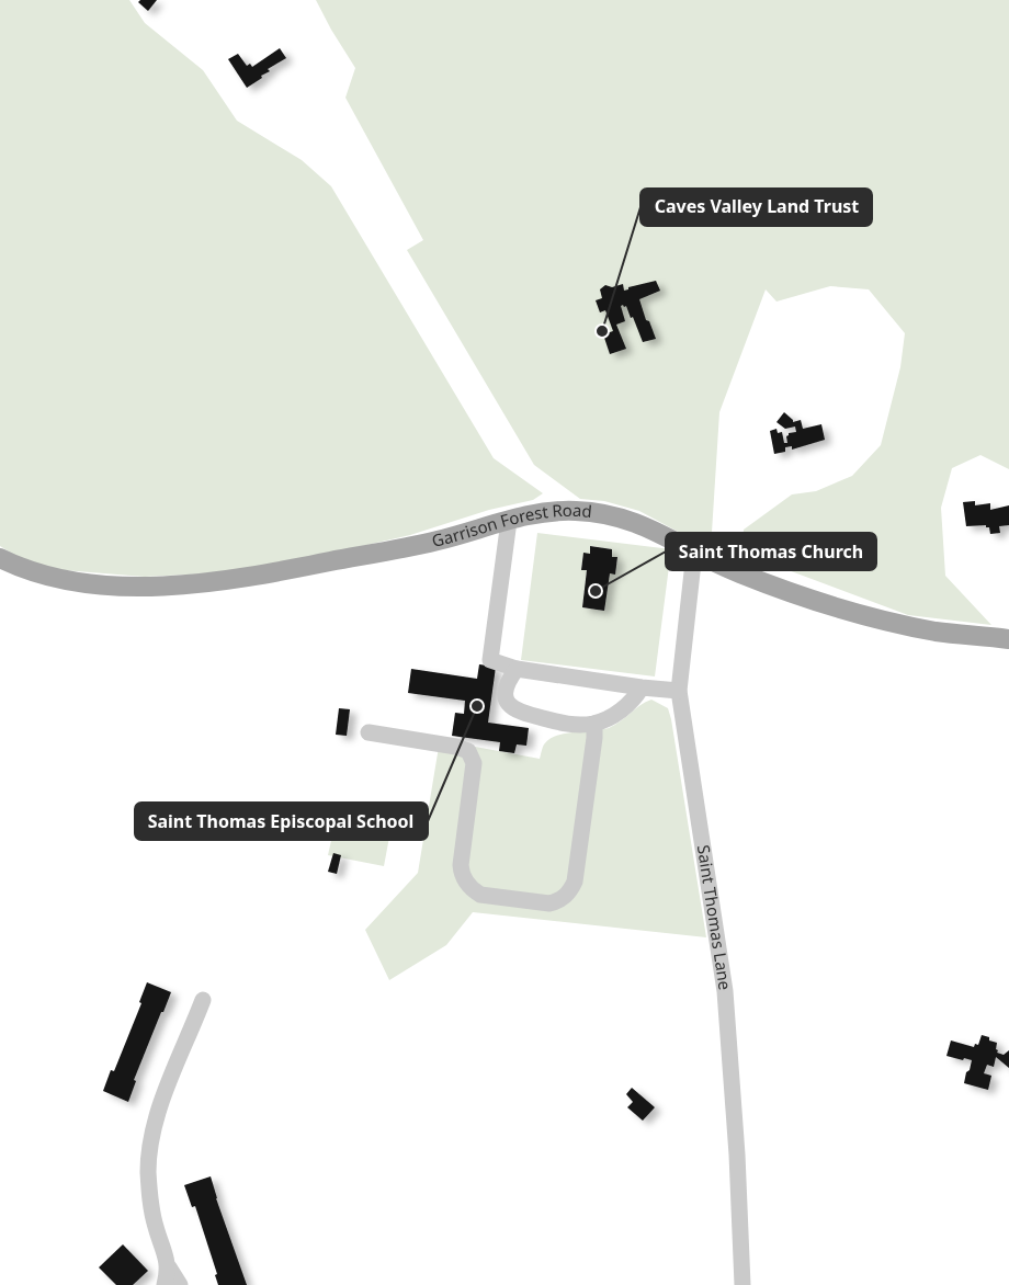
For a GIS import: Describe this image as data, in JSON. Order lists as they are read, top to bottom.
{
  "streets": {
    "main road": ["Garrison Forest Road"],
    "street": ["Saint Thomas Lane"]
  },
  "crossings": [
    ["Garrison Forest Road", "Saint Thomas Lane"]
  ],
  "places": ["Caves Valley Land Trust", "Saint Thomas Church", "Saint Thomas Episcopal School"]
}
